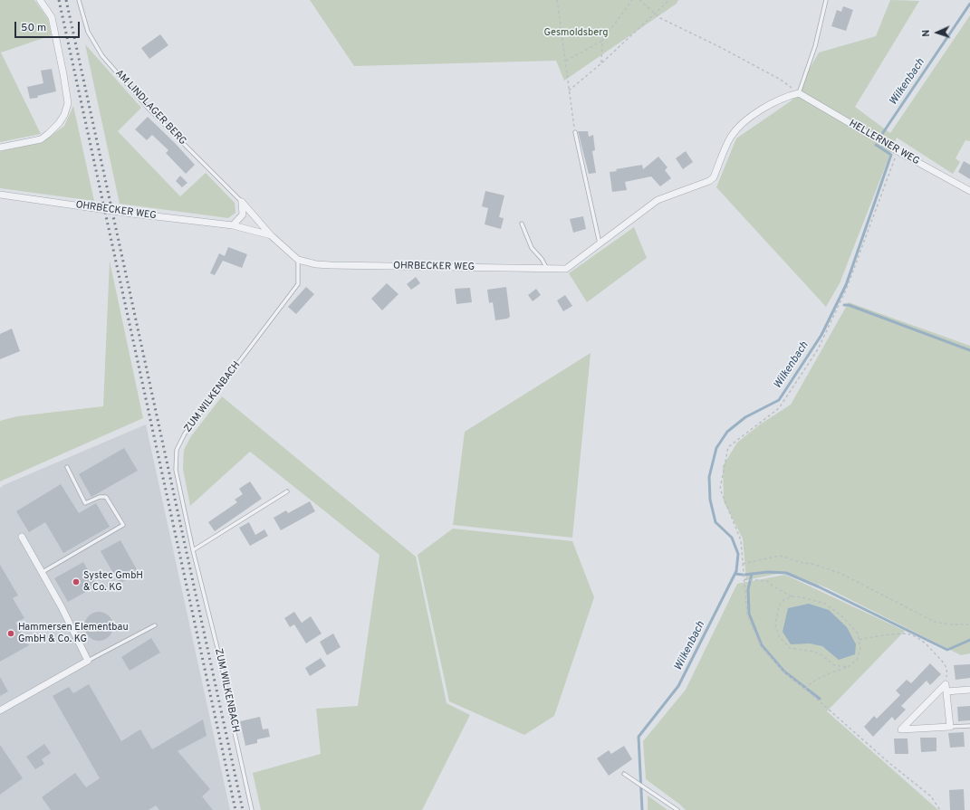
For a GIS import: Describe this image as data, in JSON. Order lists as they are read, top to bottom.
{
  "streets": {
    "street": ["HELLERNER WEG", "OHRBECKER WEG"],
    "lane": ["AM LINDLAGER BERG", "ZUM WILKENBACH"]
  },
  "crossings": [
    ["AM LINDLAGER BERG", "OHRBECKER WEG"],
    ["HELLERNER WEG", "OHRBECKER WEG"],
    ["OHRBECKER WEG", "ZUM WILKENBACH"]
  ],
  "water": ["Wilkenbach"],
  "parks": ["Gesmoldsberg"],
  "places": ["Systec GmbH & Co. KG", "Hammersen Elementbau GmbH & Co. KG"],
  "scale_bar": "50 m",
  "north": "left"
}
